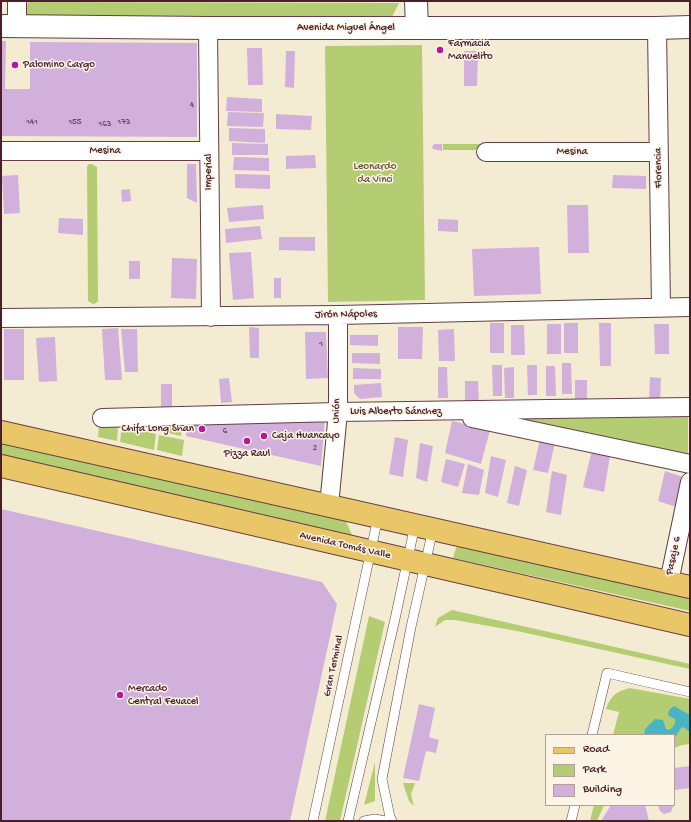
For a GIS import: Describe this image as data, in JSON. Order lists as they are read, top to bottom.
{
  "streets": {
    "main road": ["Avenida Tomás Valle"],
    "street": [
      "Avenida Miguel Ángel",
      "Mesina",
      "Florencia",
      "Imperial",
      "Jirón Nápoles",
      "Unión",
      "Luis Alberto Sánchez",
      "Pasaje 6"
    ],
    "lane": ["Gran Terminal"]
  },
  "crossings": [
    ["Avenida Miguel Ángel", "Florencia"],
    ["Avenida Miguel Ángel", "Imperial"],
    ["Mesina", "Florencia"],
    ["Mesina", "Imperial"],
    ["Florencia", "Jirón Nápoles"],
    ["Imperial", "Jirón Nápoles"],
    ["Jirón Nápoles", "Unión"],
    ["Unión", "Luis Alberto Sánchez"],
    ["Avenida Tomás Valle", "Gran Terminal"]
  ],
  "parks": ["Leonardo da Vinci"],
  "places": [
    "Farmacia Manuelito",
    "Palomino Cargo",
    "Chifa Long Shan",
    "Caja Huancayo",
    "Pizza Raul",
    "Mercado Central Fevacel"
  ],
  "house_numbers": [
    "4",
    "141",
    "155",
    "173",
    "163",
    "1",
    "6",
    "2"
  ],
  "legend": ["Road", "Park", "Building"]
}
